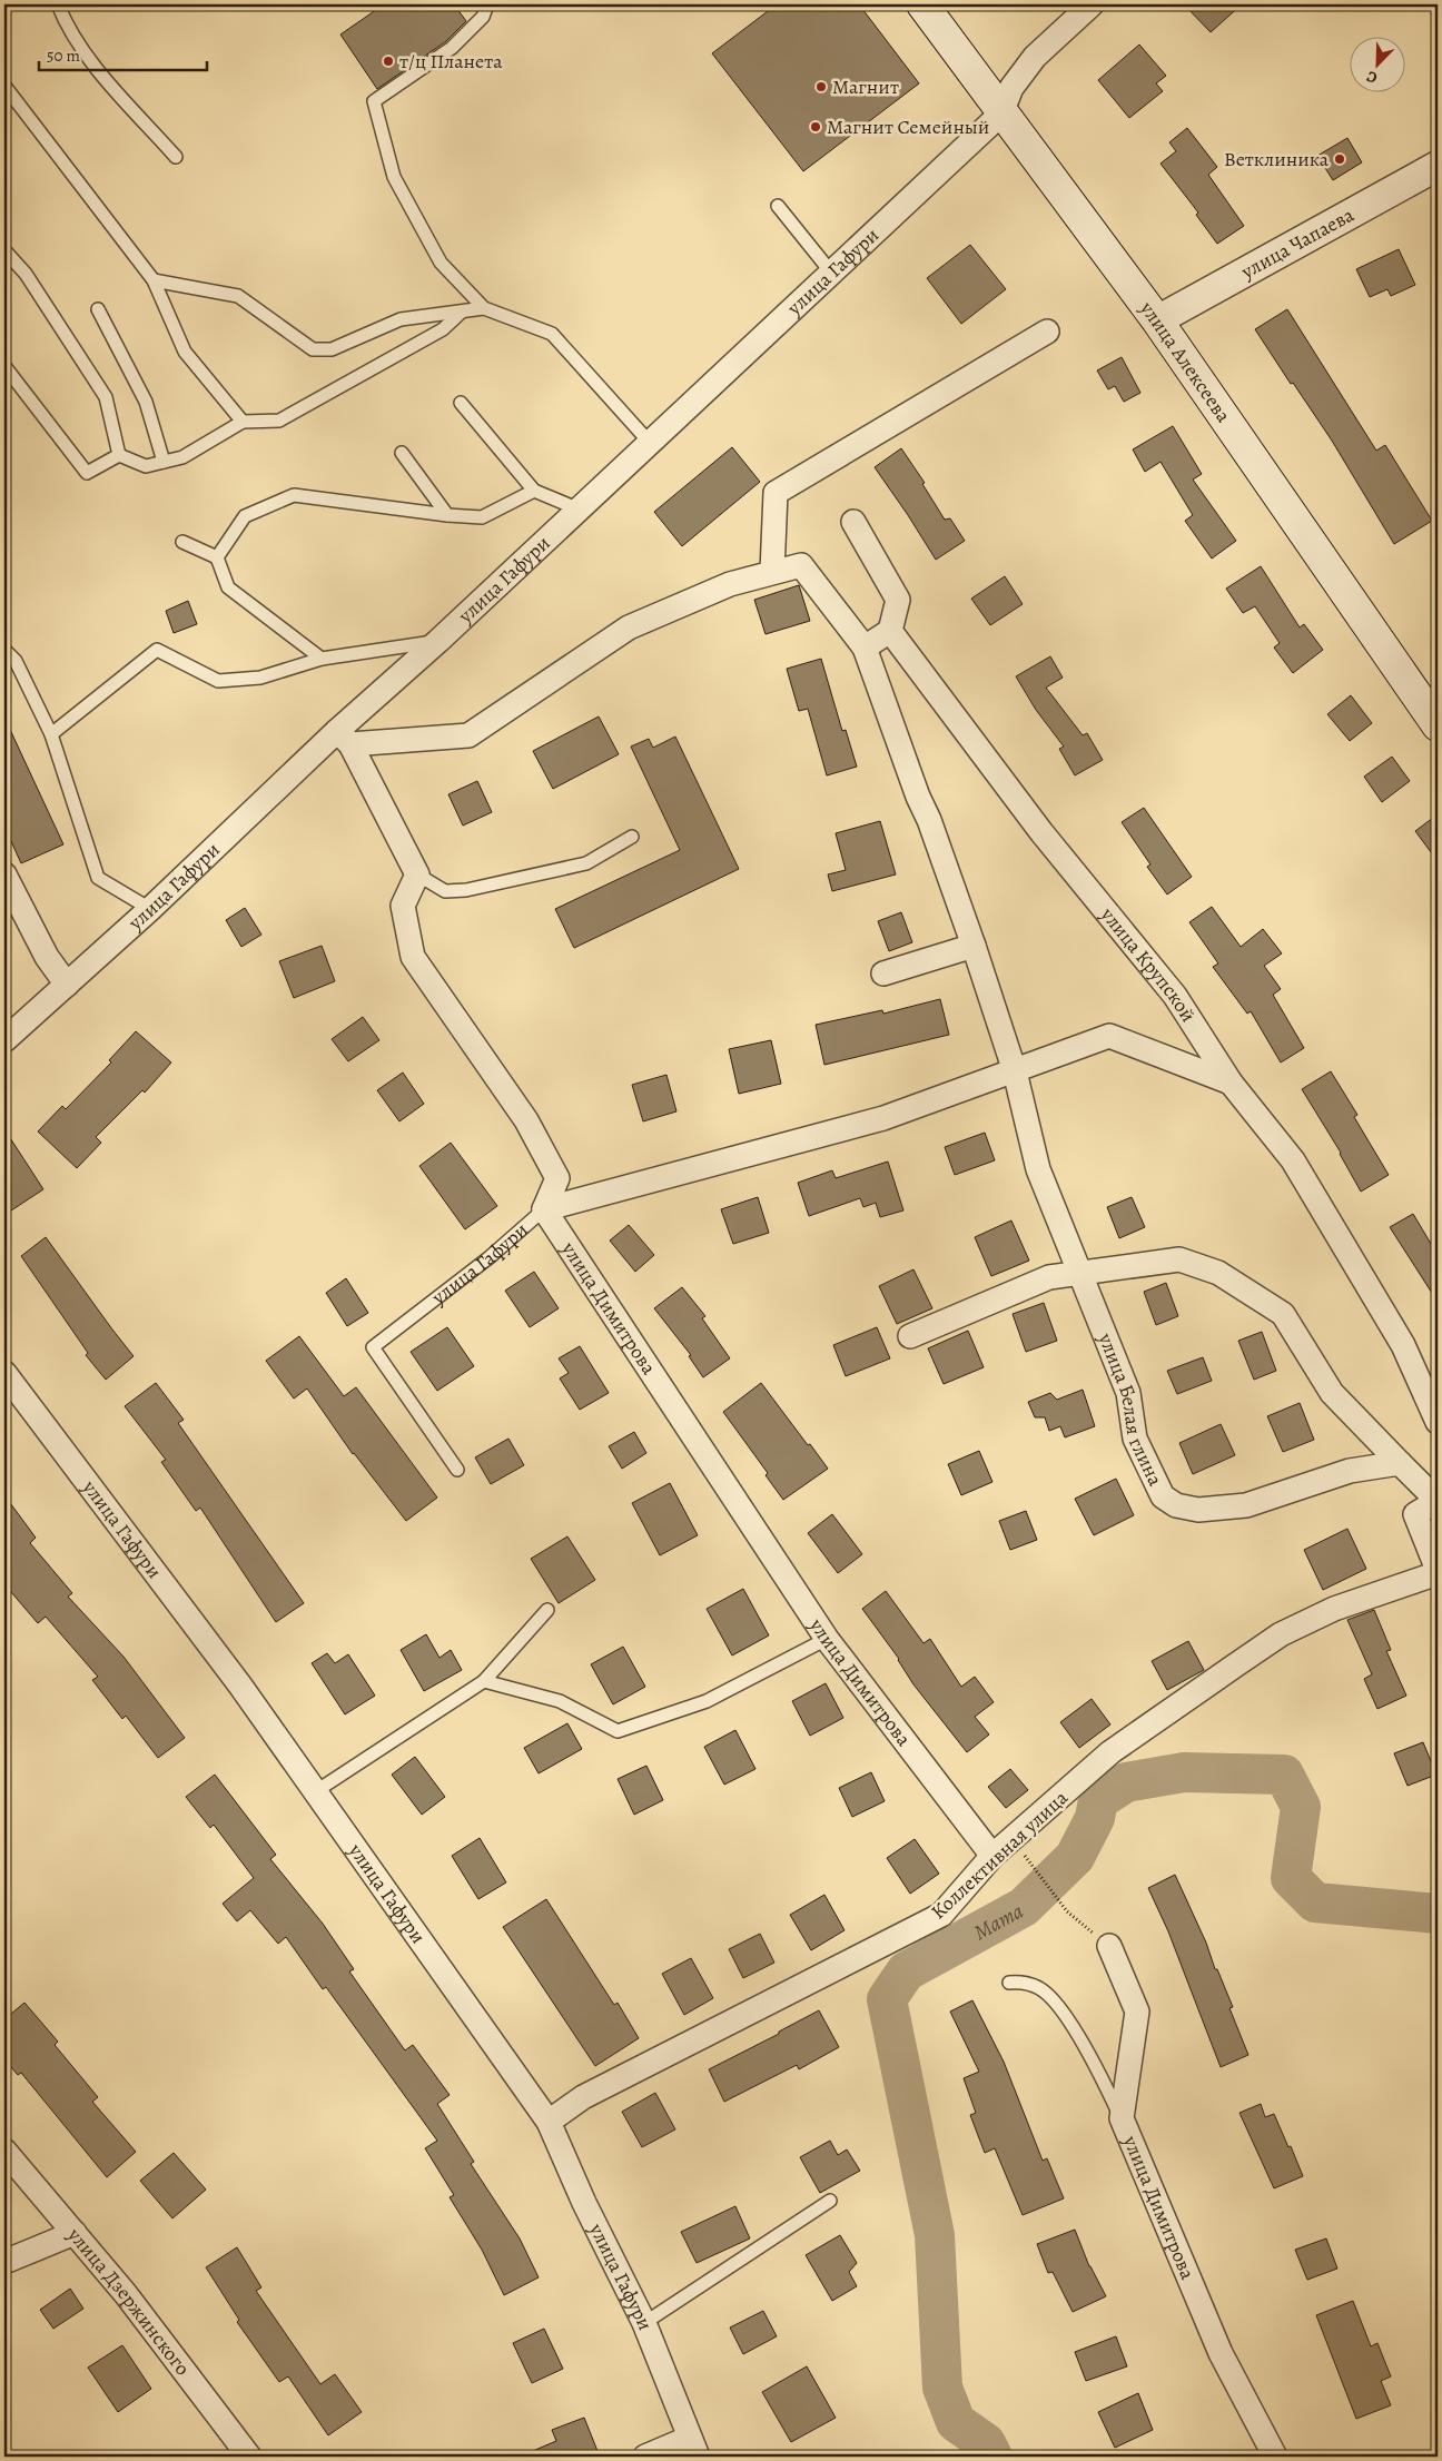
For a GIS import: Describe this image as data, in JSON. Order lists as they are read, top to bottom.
{
  "streets": {
    "main road": ["улица Алексеева"],
    "street": [
      "улица Чапаева",
      "улица Гафури",
      "улица Крупской",
      "улица Димитрова",
      "улица Белая глина",
      "Коллективная улица",
      "улица Дзержинского"
    ]
  },
  "crossings": [
    ["улица Чапаева", "улица Алексеева"],
    ["улица Гафури", "улица Алексеева"],
    ["улица Гафури", "улица Димитрова"],
    ["улица Гафури", "Коллективная улица"],
    ["улица Димитрова", "Коллективная улица"]
  ],
  "water": ["Мата"],
  "places": [
    "т/ц Планета",
    "Магнит",
    "Магнит Семейный",
    "Ветклиника"
  ],
  "scale_bar": "50 m",
  "north": "bottom left"
}
